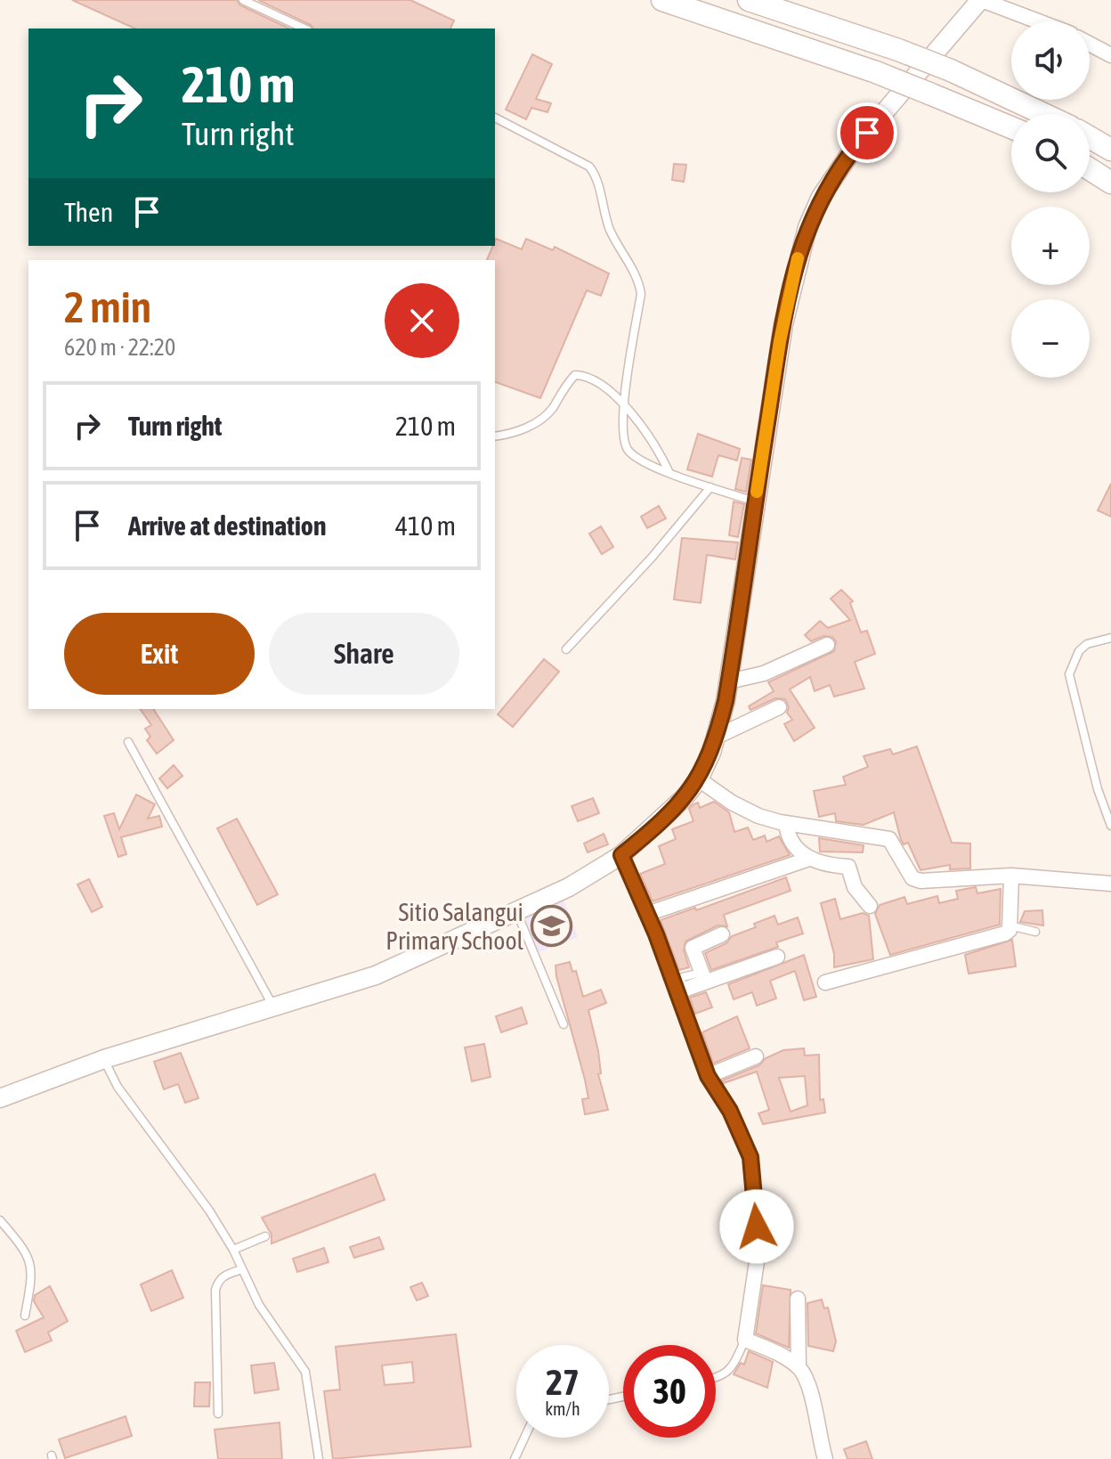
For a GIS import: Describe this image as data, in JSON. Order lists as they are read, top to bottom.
{
  "places": {
    "school or university": ["Sitio Salangui Primary School"]
  },
  "page": {
    "map_buttons": ["+", "−"],
    "turn": ["210 m", "Turn right"],
    "then": "Then",
    "heading": ["2 min", "620 m · 22:20"],
    "list": [
      {
        "name": "Turn right",
        "value": "210 m"
      },
      {
        "name": "Arrive at destination",
        "value": "410 m"
      }
    ],
    "buttons": ["Exit", "Share"],
    "speed": "27 km/h",
    "limit": "30"
  }
}
